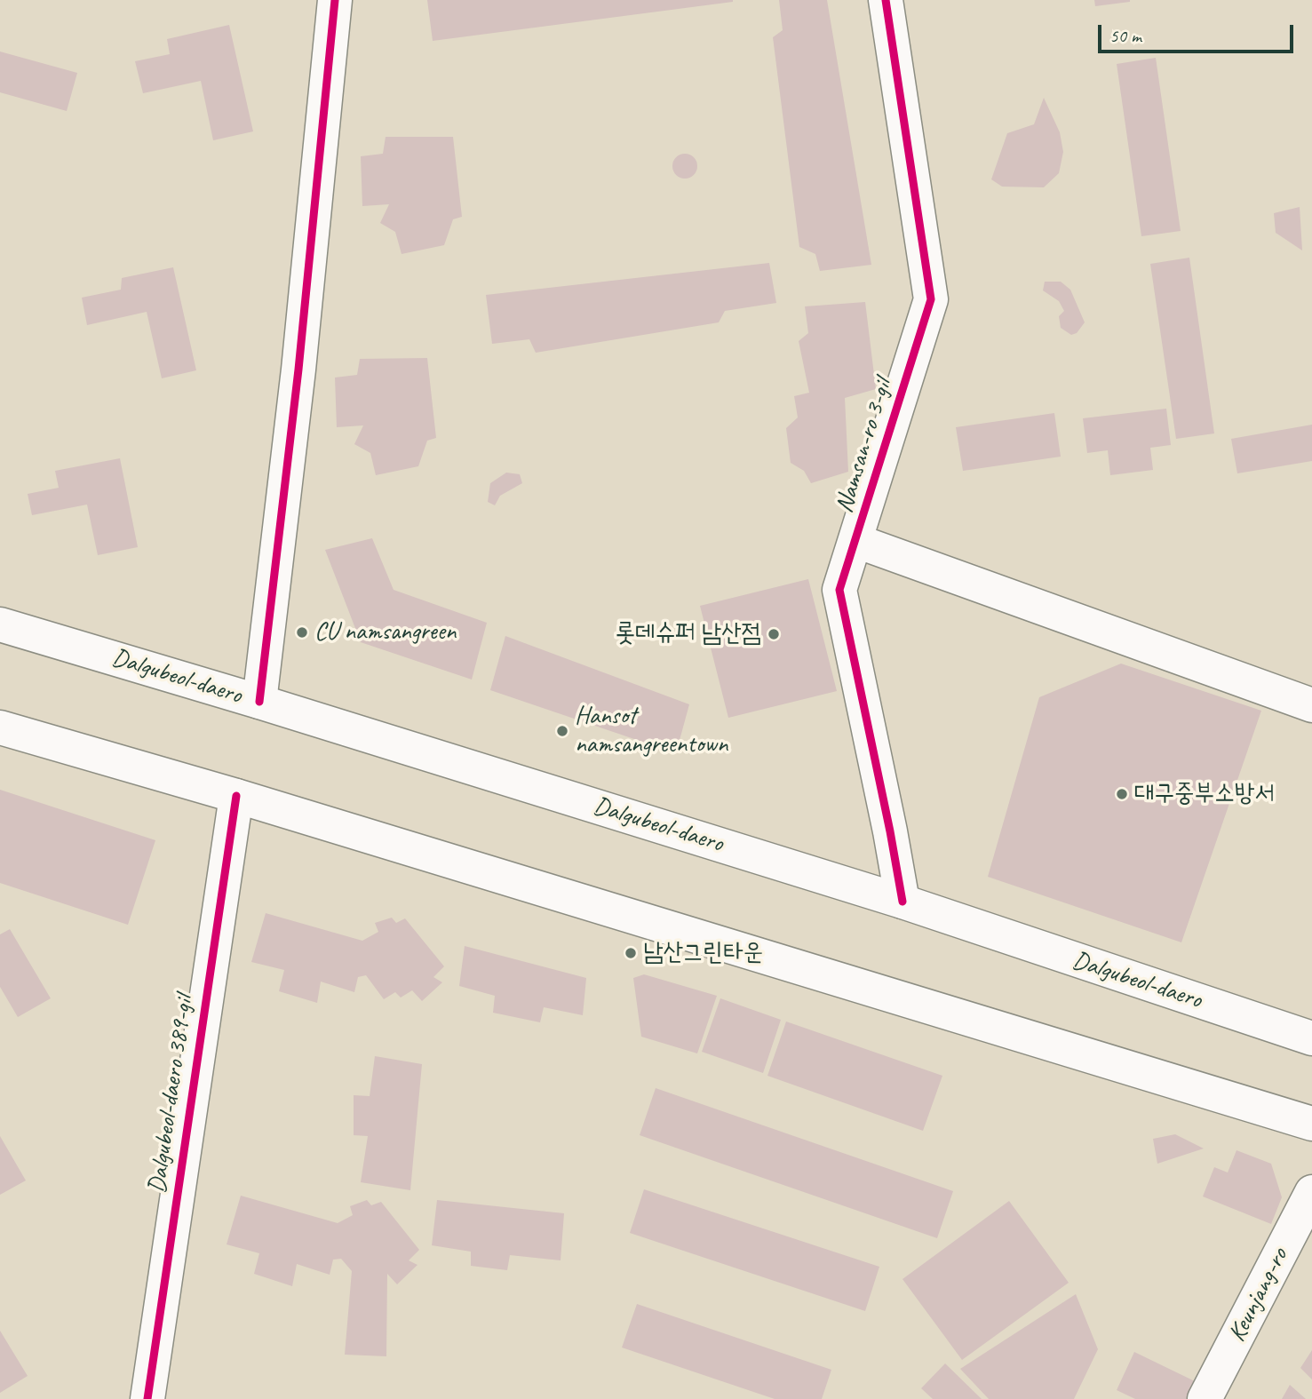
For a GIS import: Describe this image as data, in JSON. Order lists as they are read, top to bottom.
{
  "streets": {
    "street": [
      "Namsan-ro 3-gil",
      "Dalgubeol-daero",
      "Dalgubeol-daero 389-gil",
      "Keunjang-ro"
    ]
  },
  "crossings": [
    ["Namsan-ro 3-gil", "Dalgubeol-daero"]
  ],
  "places": [
    "CU namsangreen",
    "롯데슈퍼 남산점",
    "Hansot namsangreentown",
    "대구중부소방서",
    "남산그린타운"
  ],
  "scale_bar": "50 m"
}
